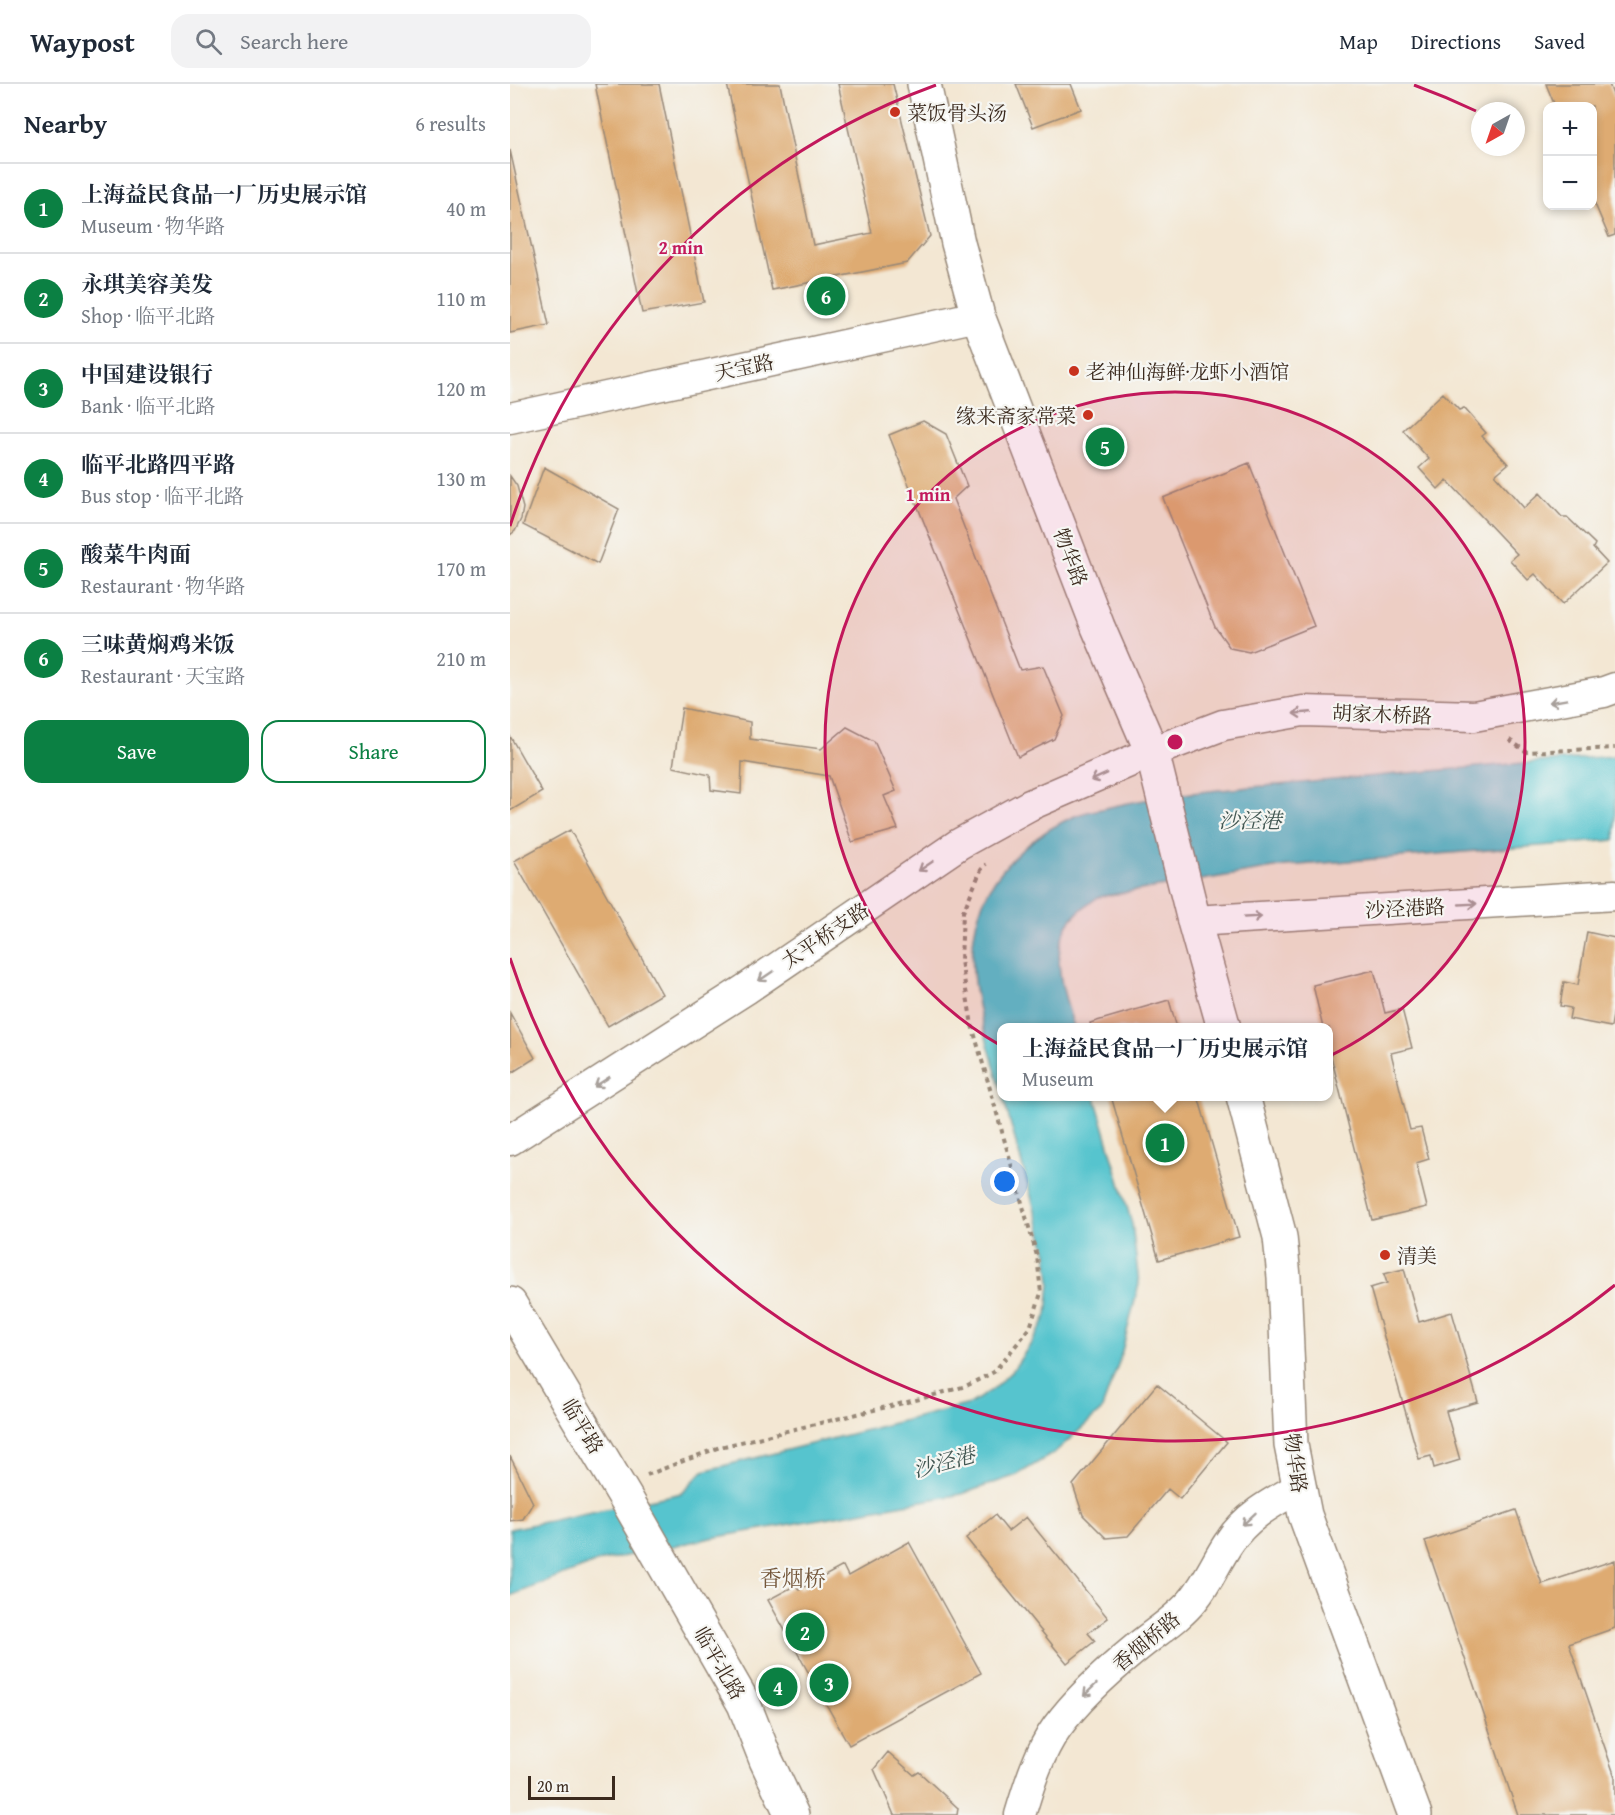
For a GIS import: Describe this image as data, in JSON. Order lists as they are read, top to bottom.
{
  "streets": {
    "street": [
      "天宝路",
      "物华路",
      "胡家木桥路",
      "沙泾港路",
      "太平桥支路",
      "临平路",
      "香烟桥路",
      "临平北路"
    ]
  },
  "crossings": [
    ["天宝路", "物华路"],
    ["物华路", "胡家木桥路"],
    ["物华路", "沙泾港路"],
    ["物华路", "太平桥支路"],
    ["物华路", "香烟桥路"],
    ["胡家木桥路", "太平桥支路"],
    ["临平路", "临平北路"]
  ],
  "one_way": [
    "胡家木桥路",
    "沙泾港路",
    "太平桥支路",
    "香烟桥路"
  ],
  "districts": ["香烟桥"],
  "water": ["沙泾港"],
  "places": [
    "菜饭骨头汤",
    "老神仙海鲜·龙虾小酒馆",
    "缘来斋家常菜",
    "清美"
  ],
  "scale_bar": "20 m",
  "north": "bottom left",
  "page": {
    "header": "Waypost",
    "search": "Search here",
    "nav": ["Map", "Directions", "Saved"],
    "heading": ["Nearby", "6 results"],
    "map_buttons": ["+", "−"],
    "list": [
      {
        "mark": "1",
        "name": "上海益民食品一厂历史展示馆",
        "note": "Museum · 物华路",
        "value": "40 m"
      },
      {
        "mark": "2",
        "name": "永琪美容美发",
        "note": "Shop · 临平北路",
        "value": "110 m"
      },
      {
        "mark": "3",
        "name": "中国建设银行",
        "note": "Bank · 临平北路",
        "value": "120 m"
      },
      {
        "mark": "4",
        "name": "临平北路四平路",
        "note": "Bus stop · 临平北路",
        "value": "130 m"
      },
      {
        "mark": "5",
        "name": "酸菜牛肉面",
        "note": "Restaurant · 物华路",
        "value": "170 m"
      },
      {
        "mark": "6",
        "name": "三味黄焖鸡米饭",
        "note": "Restaurant · 天宝路",
        "value": "210 m"
      }
    ],
    "pins": [
      "6",
      "5",
      "1",
      "2",
      "3",
      "4"
    ],
    "buttons": ["Save", "Share"],
    "popup": ["上海益民食品一厂历史展示馆", "Museum"],
    "scale": "20 m"
  },
  "rings": ["2 min", "1 min"]
}
